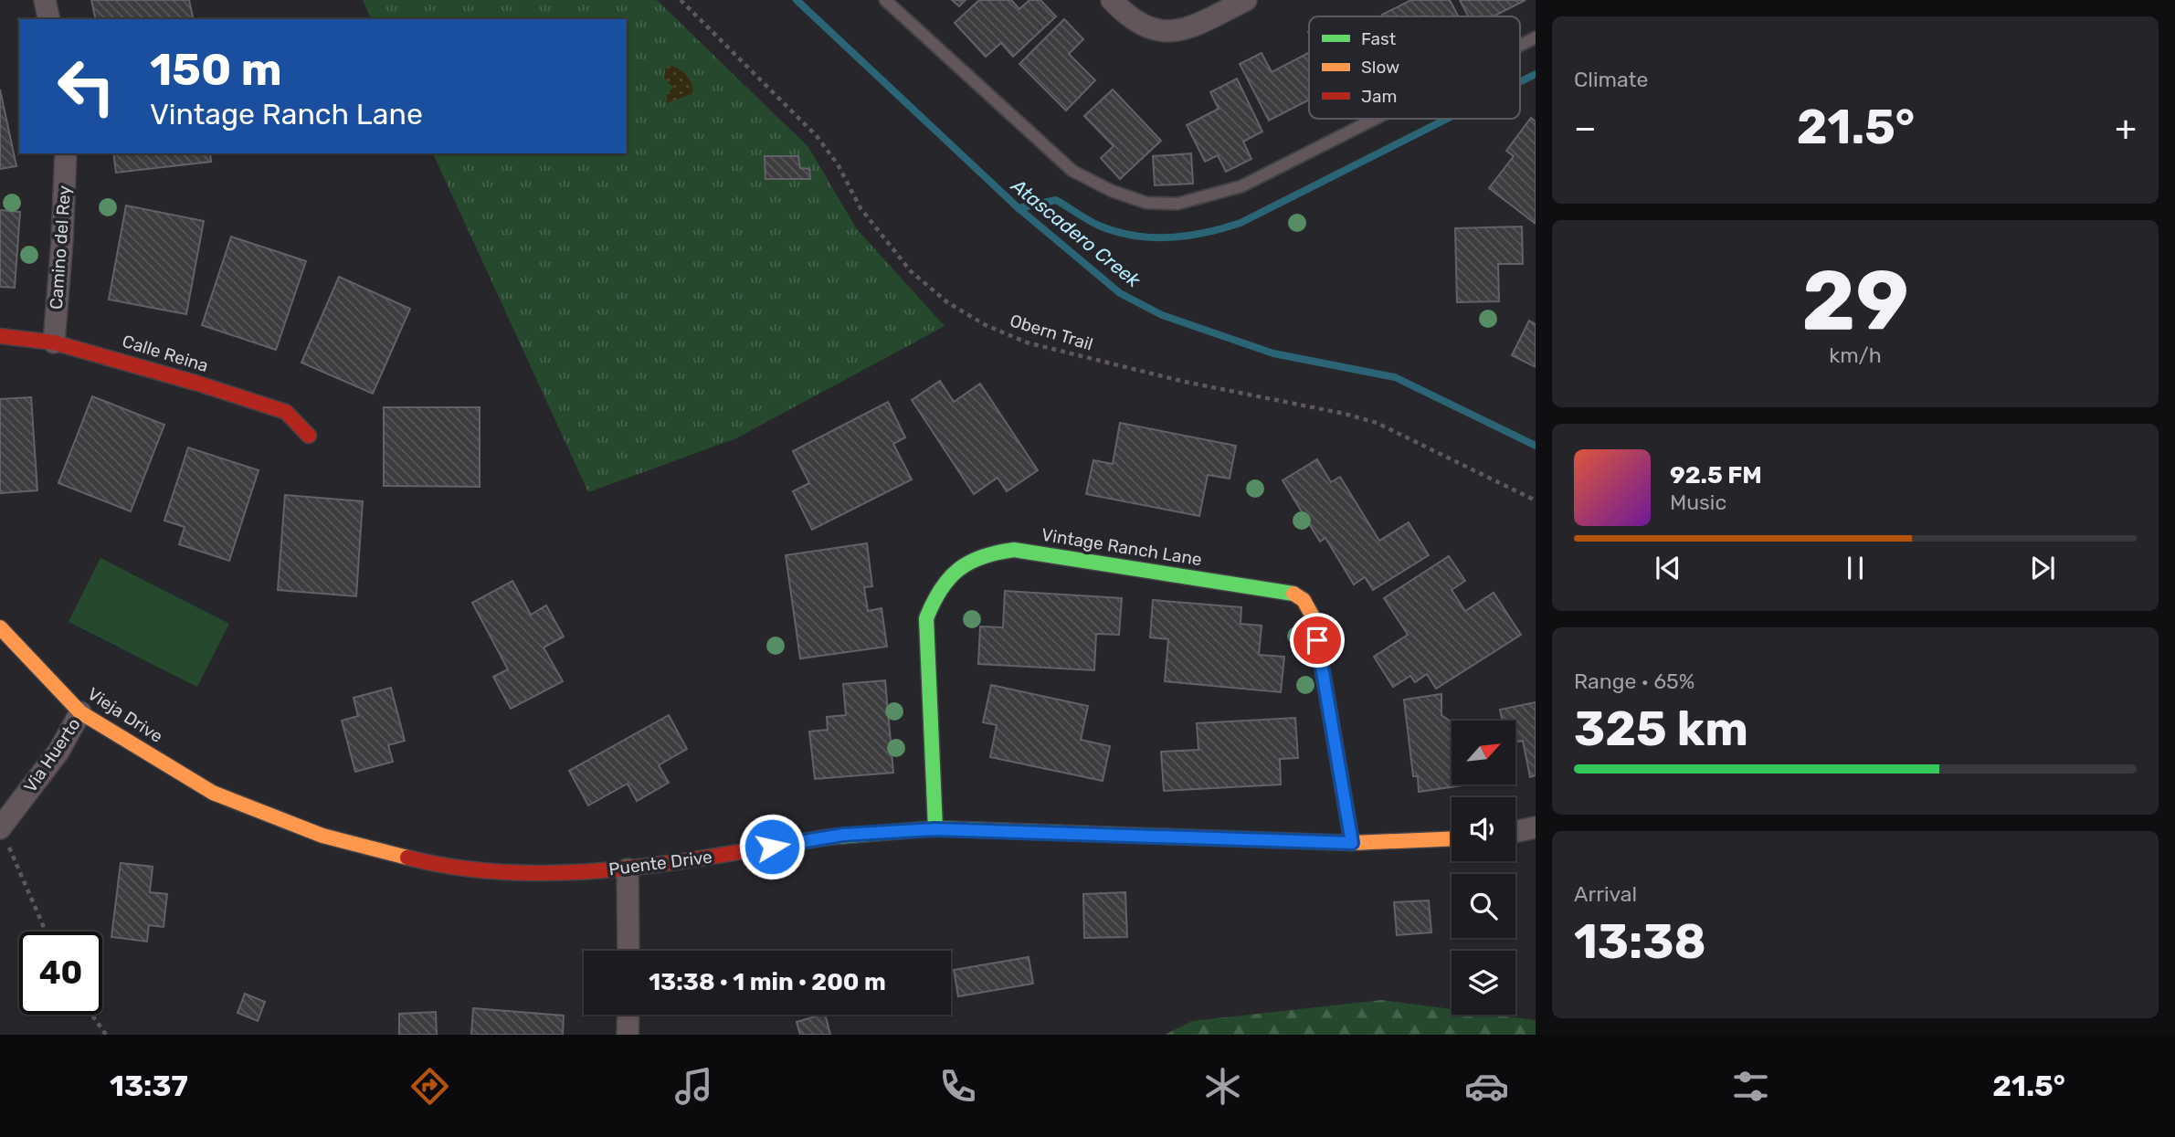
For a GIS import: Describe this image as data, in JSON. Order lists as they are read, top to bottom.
{
  "streets": {
    "street": [
      "Camino del Rey",
      "Calle Reina",
      "Vintage Ranch Lane",
      "Vieja Drive",
      "Via Huerto",
      "Puente Drive"
    ],
    "path": ["Obern Trail"]
  },
  "crossings": [
    ["Camino del Rey", "Calle Reina"],
    ["Vintage Ranch Lane", "Puente Drive"],
    ["Vieja Drive", "Via Huerto"],
    ["Vieja Drive", "Puente Drive"]
  ],
  "water": ["Atascadero Creek"],
  "legend": ["Fast", "Slow", "Jam"],
  "north": "top right",
  "page": {
    "tile": [
      "Climate",
      ["29", "km/h"],
      ["Range · 65%", "325 km"],
      ["Arrival", "13:38"]
    ],
    "turn": ["150 m", "Vintage Ranch Lane"],
    "heat": ["−", "21.5°", "+"],
    "song": ["92.5 FM", "Music"],
    "limit": "40",
    "trip": "13:38 · 1 min · 200 m",
    "tabs": ["13:37", "21.5°"]
  }
}
